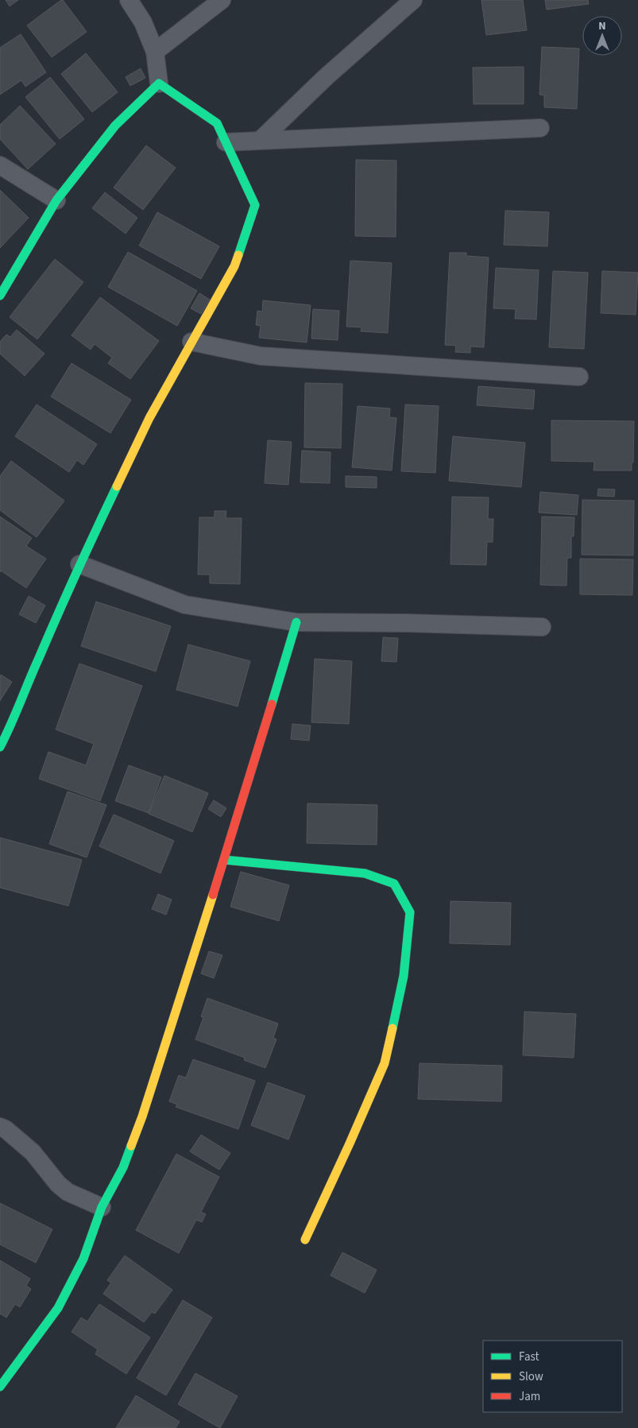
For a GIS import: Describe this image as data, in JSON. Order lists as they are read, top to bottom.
{
  "legend": ["Fast", "Slow", "Jam"],
  "north": "top"
}
